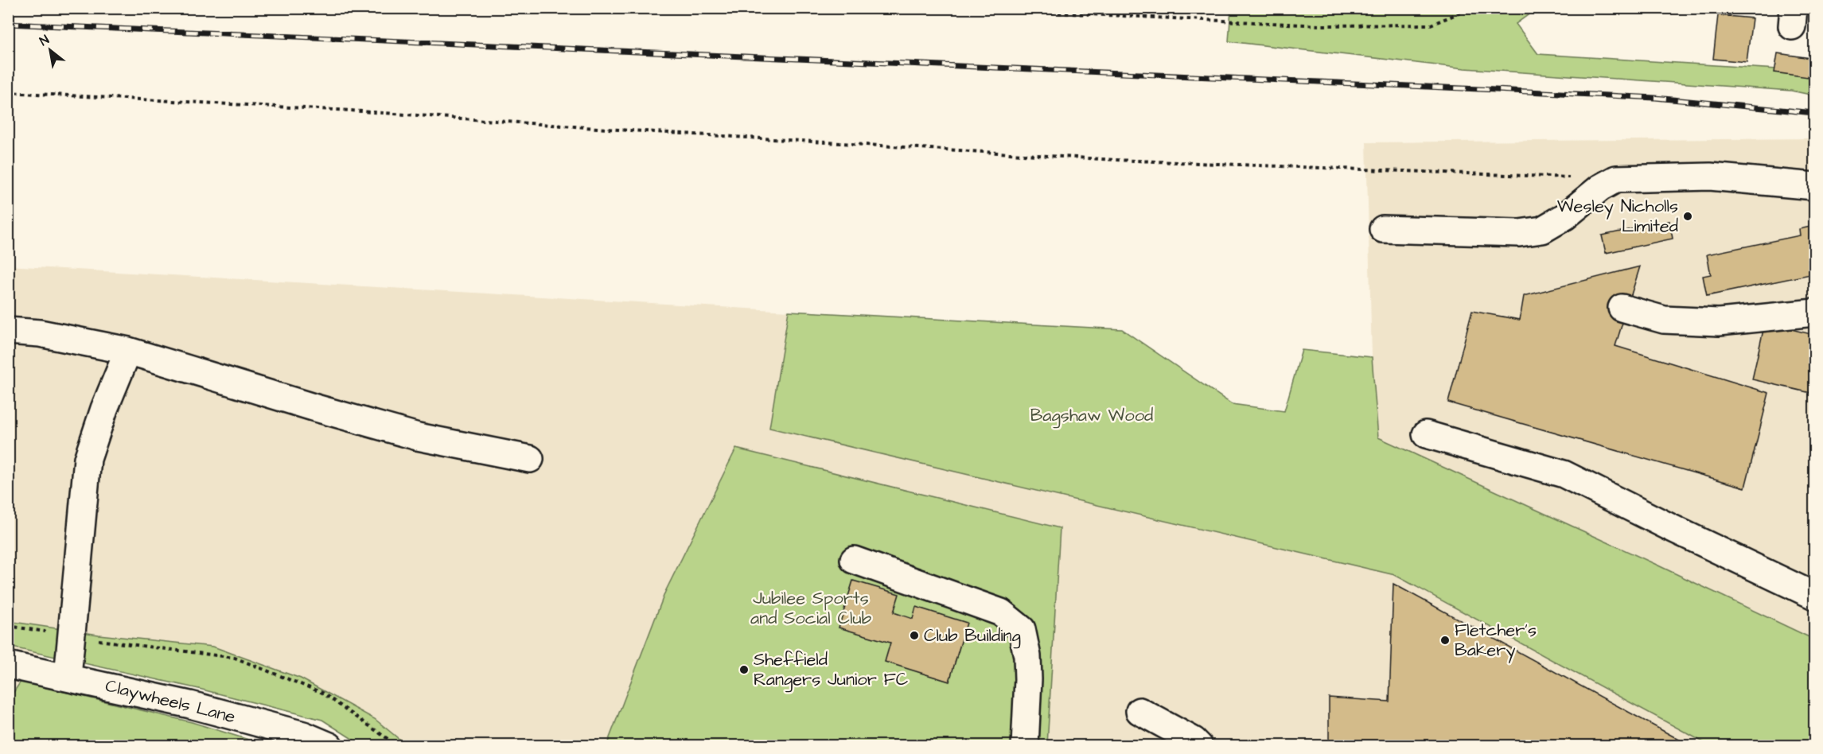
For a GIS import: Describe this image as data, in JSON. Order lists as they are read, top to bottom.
{
  "streets": {
    "street": ["Claywheels Lane"]
  },
  "parks": ["Bagshaw Wood", "Jubilee Sports and Social Club"],
  "places": [
    "Wesley Nicholls Limited",
    "Club Building",
    "Fletcher's Bakery",
    "Sheffield Rangers Junior FC"
  ],
  "north": "top left"
}
